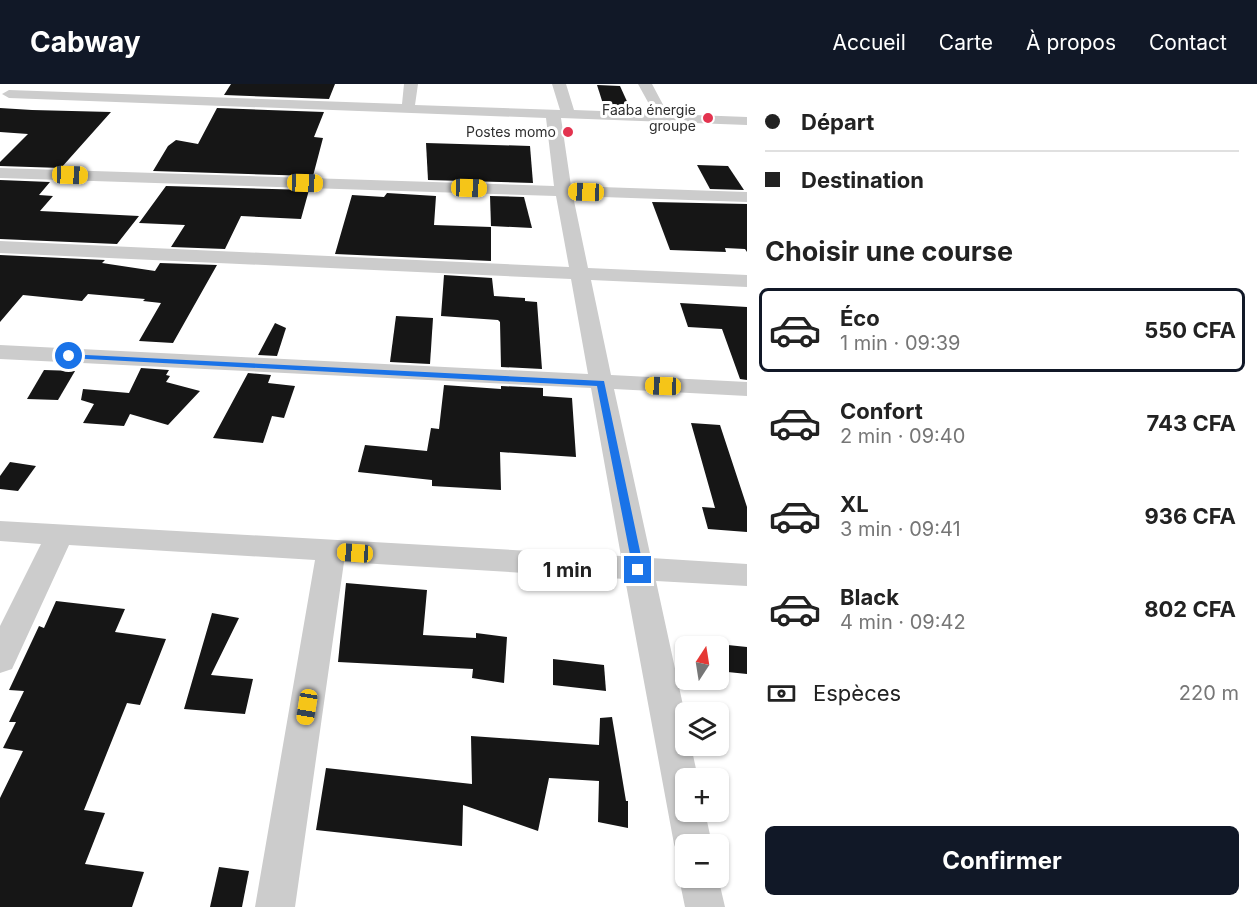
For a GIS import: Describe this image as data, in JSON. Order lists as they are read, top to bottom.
{
  "places": ["Faaba énergie groupe", "Postes momo"],
  "north": "top",
  "page": {
    "header": "Cabway",
    "nav": [
      "Accueil",
      "Carte",
      "À propos",
      "Contact"
    ],
    "banner": ["Départ", "Destination"],
    "heading": "Choisir une course",
    "list": [
      {
        "name": "Éco",
        "note": "1 min · 09:39",
        "value": "550 CFA"
      },
      {
        "name": "Confort",
        "note": "2 min · 09:40",
        "value": "743 CFA"
      },
      {
        "name": "XL",
        "note": "3 min · 09:41",
        "value": "936 CFA"
      },
      {
        "name": "Black",
        "note": "4 min · 09:42",
        "value": "802 CFA"
      }
    ],
    "bubble": "1 min",
    "map_buttons": ["+", "−"],
    "pay": ["Espèces", "220 m"],
    "buttons": "Confirmer"
  }
}
